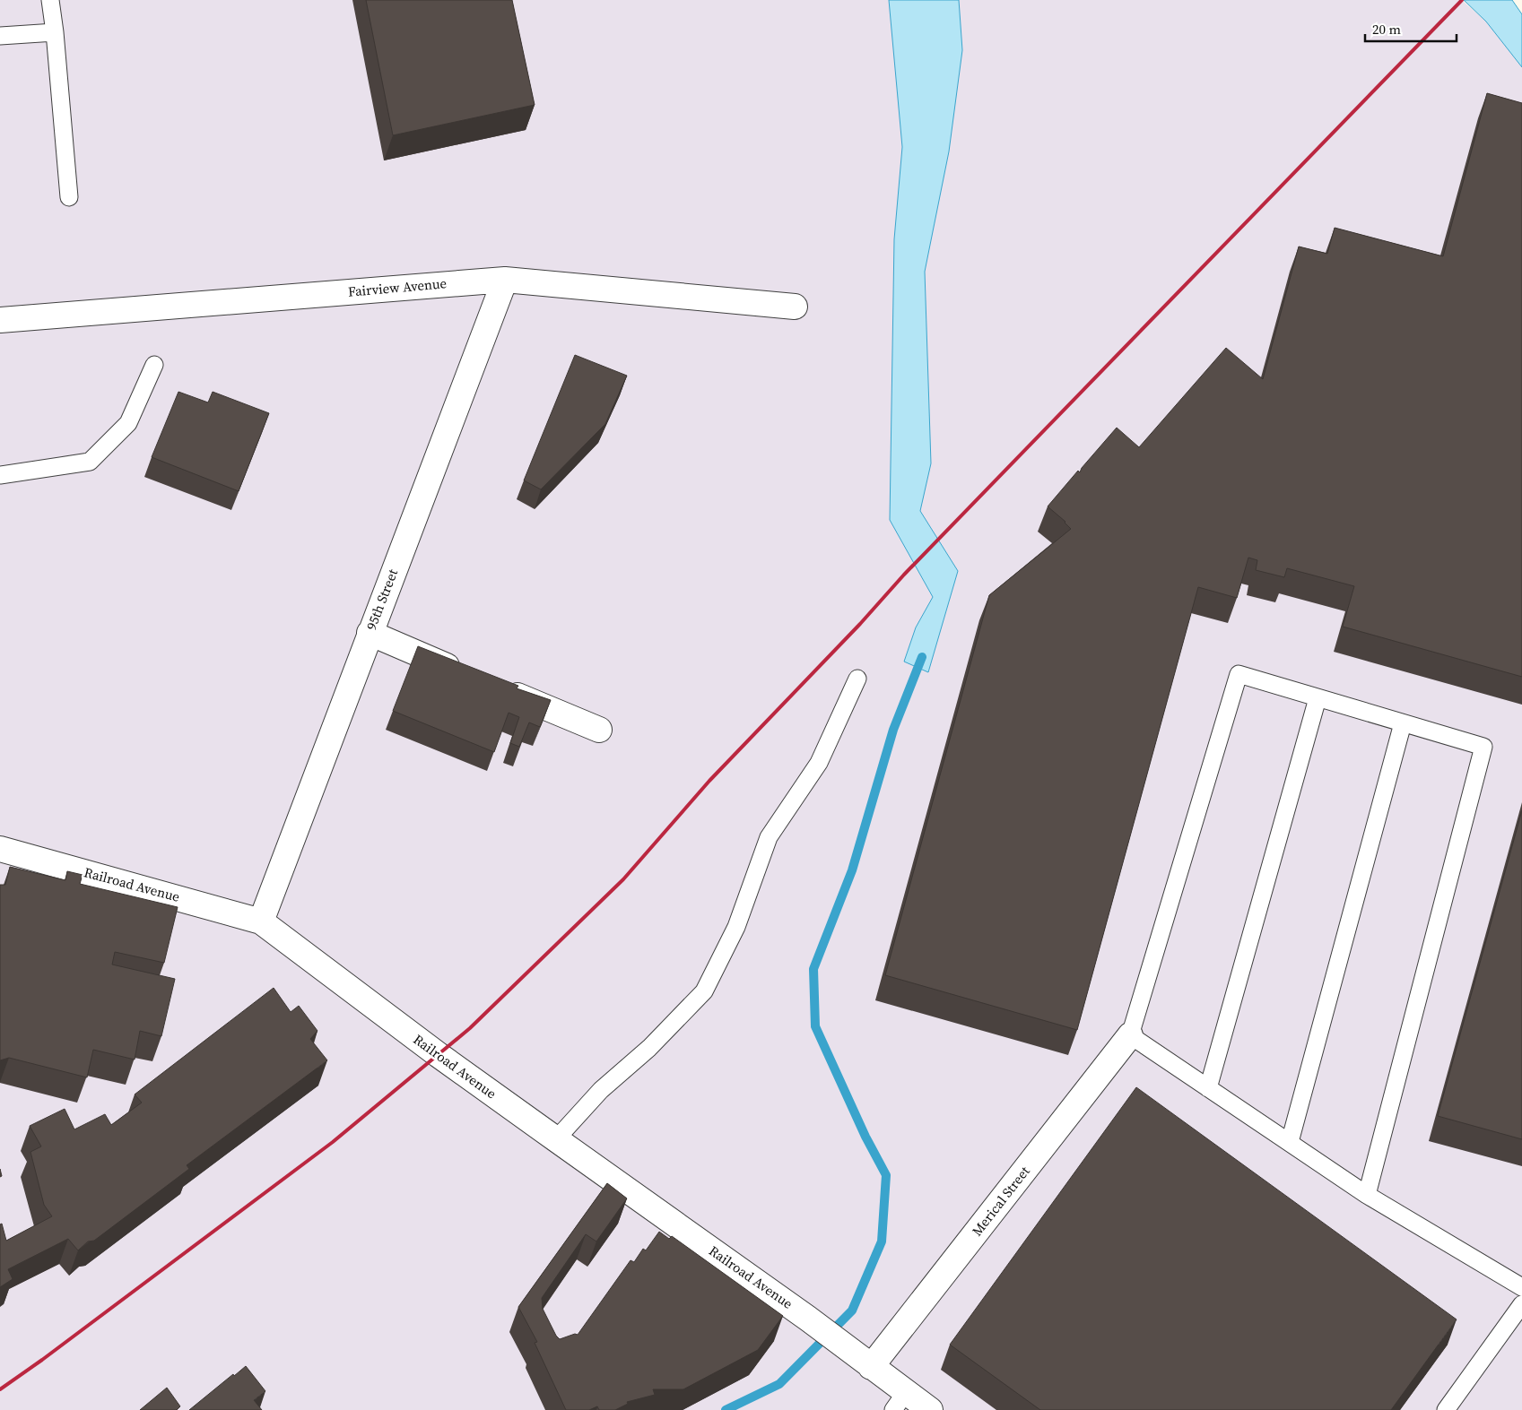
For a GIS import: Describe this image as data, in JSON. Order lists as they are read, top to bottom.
{
  "streets": {
    "street": [
      "Fairview Avenue",
      "95th Street",
      "Railroad Avenue",
      "Merical Street"
    ]
  },
  "crossings": [
    ["Fairview Avenue", "95th Street"],
    ["95th Street", "Railroad Avenue"],
    ["Railroad Avenue", "Merical Street"]
  ],
  "scale_bar": "20 m"
}
